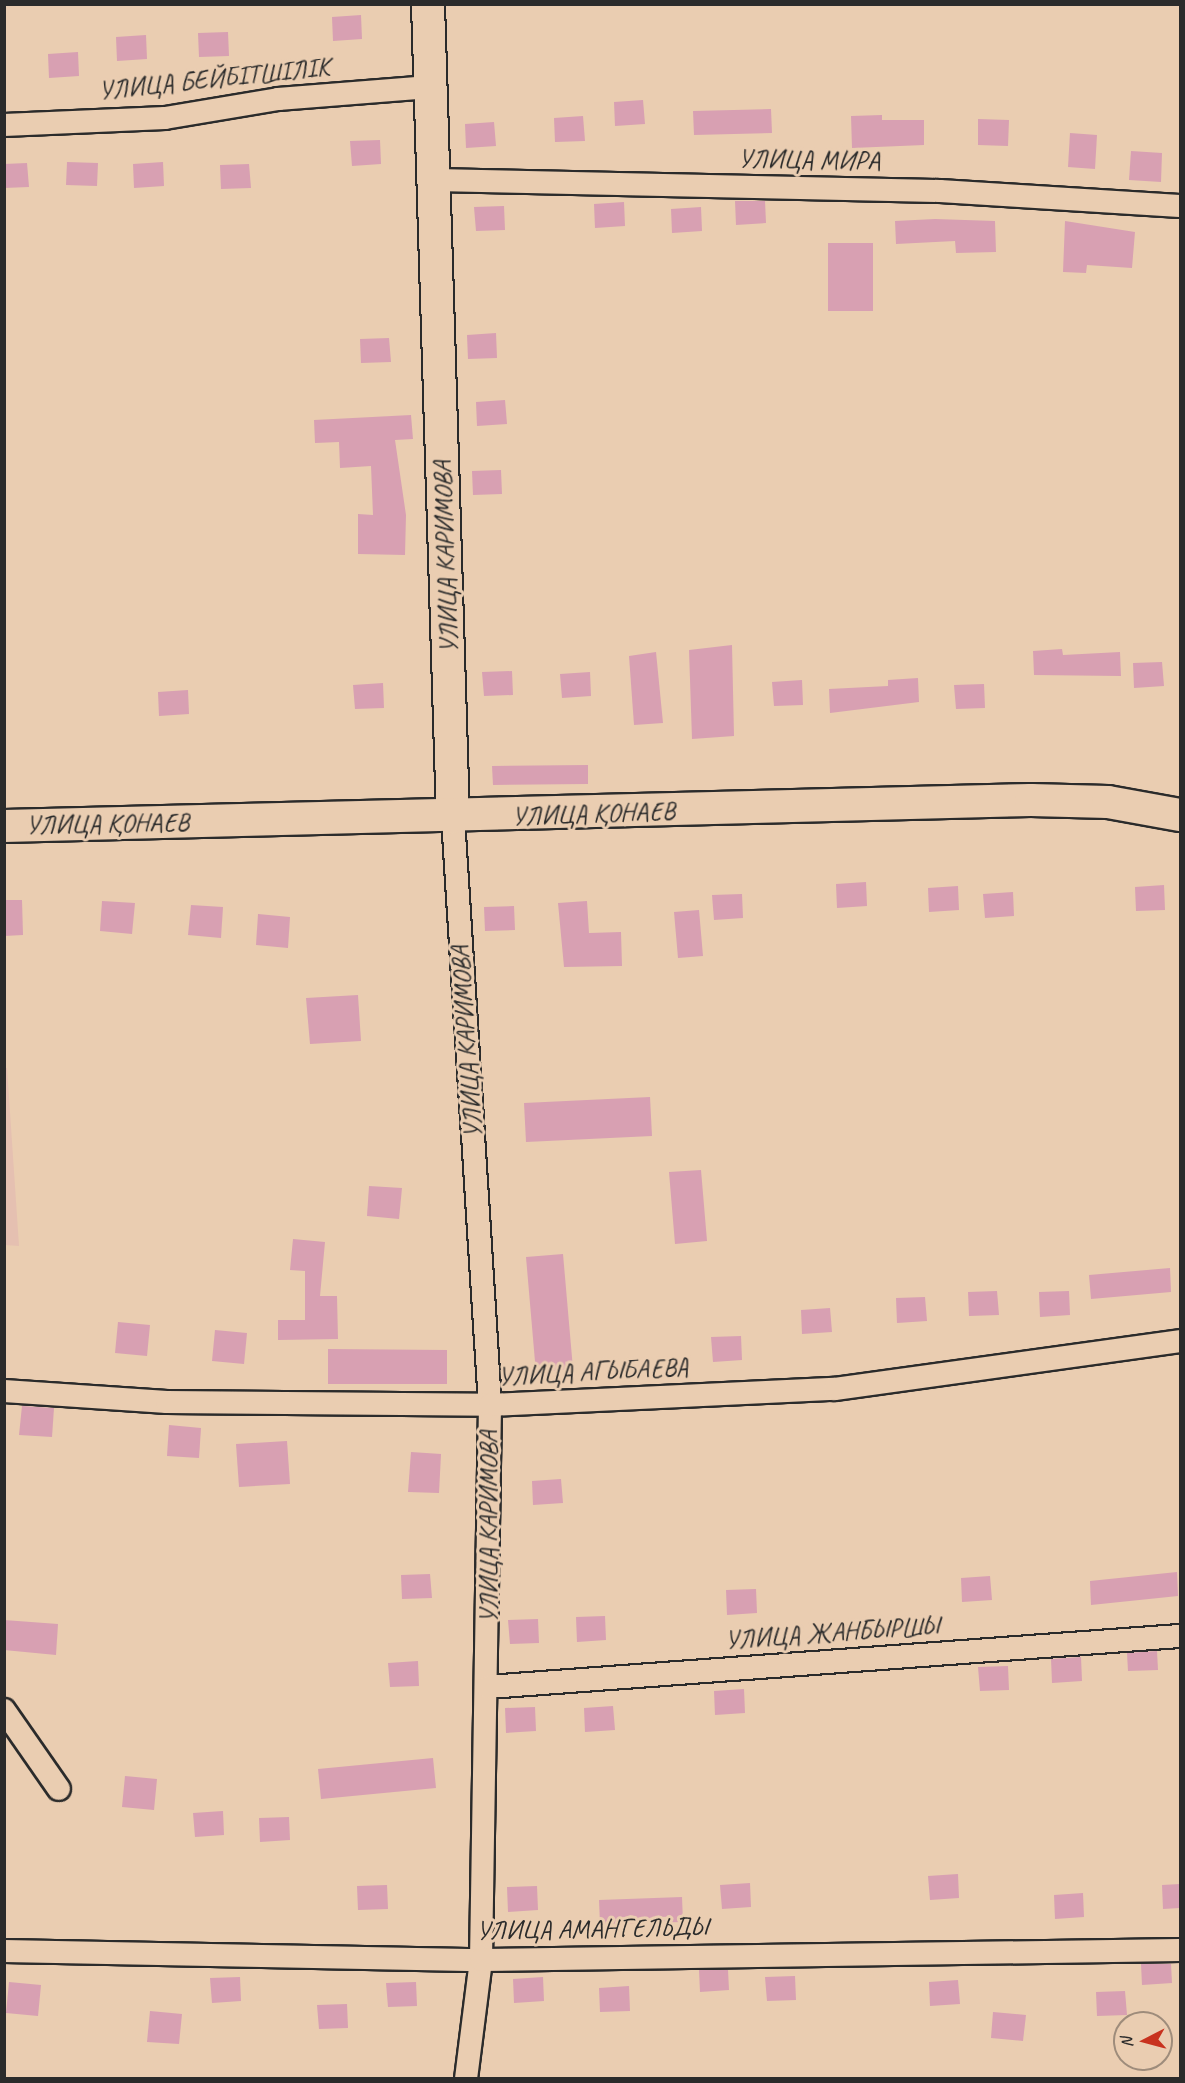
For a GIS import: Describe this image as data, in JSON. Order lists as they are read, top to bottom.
{
  "streets": {
    "main road": ["УЛИЦА КАРИМОВА", "УЛИЦА ҚОНАЕВ"],
    "street": [
      "УЛИЦА БЕЙБІТШІЛІК",
      "УЛИЦА МИРА",
      "УЛИЦА АГЫБАЕВА",
      "УЛИЦА ЖАНБЫРШЫ",
      "УЛИЦА АМАНГЕЛЬДЫ"
    ]
  },
  "crossings": [
    ["УЛИЦА БЕЙБІТШІЛІК", "УЛИЦА КАРИМОВА"],
    ["УЛИЦА МИРА", "УЛИЦА КАРИМОВА"],
    ["УЛИЦА КАРИМОВА", "УЛИЦА ҚОНАЕВ"],
    ["УЛИЦА КАРИМОВА", "УЛИЦА АГЫБАЕВА"],
    ["УЛИЦА КАРИМОВА", "УЛИЦА ЖАНБЫРШЫ"],
    ["УЛИЦА КАРИМОВА", "УЛИЦА АМАНГЕЛЬДЫ"]
  ],
  "north": "left"
}
